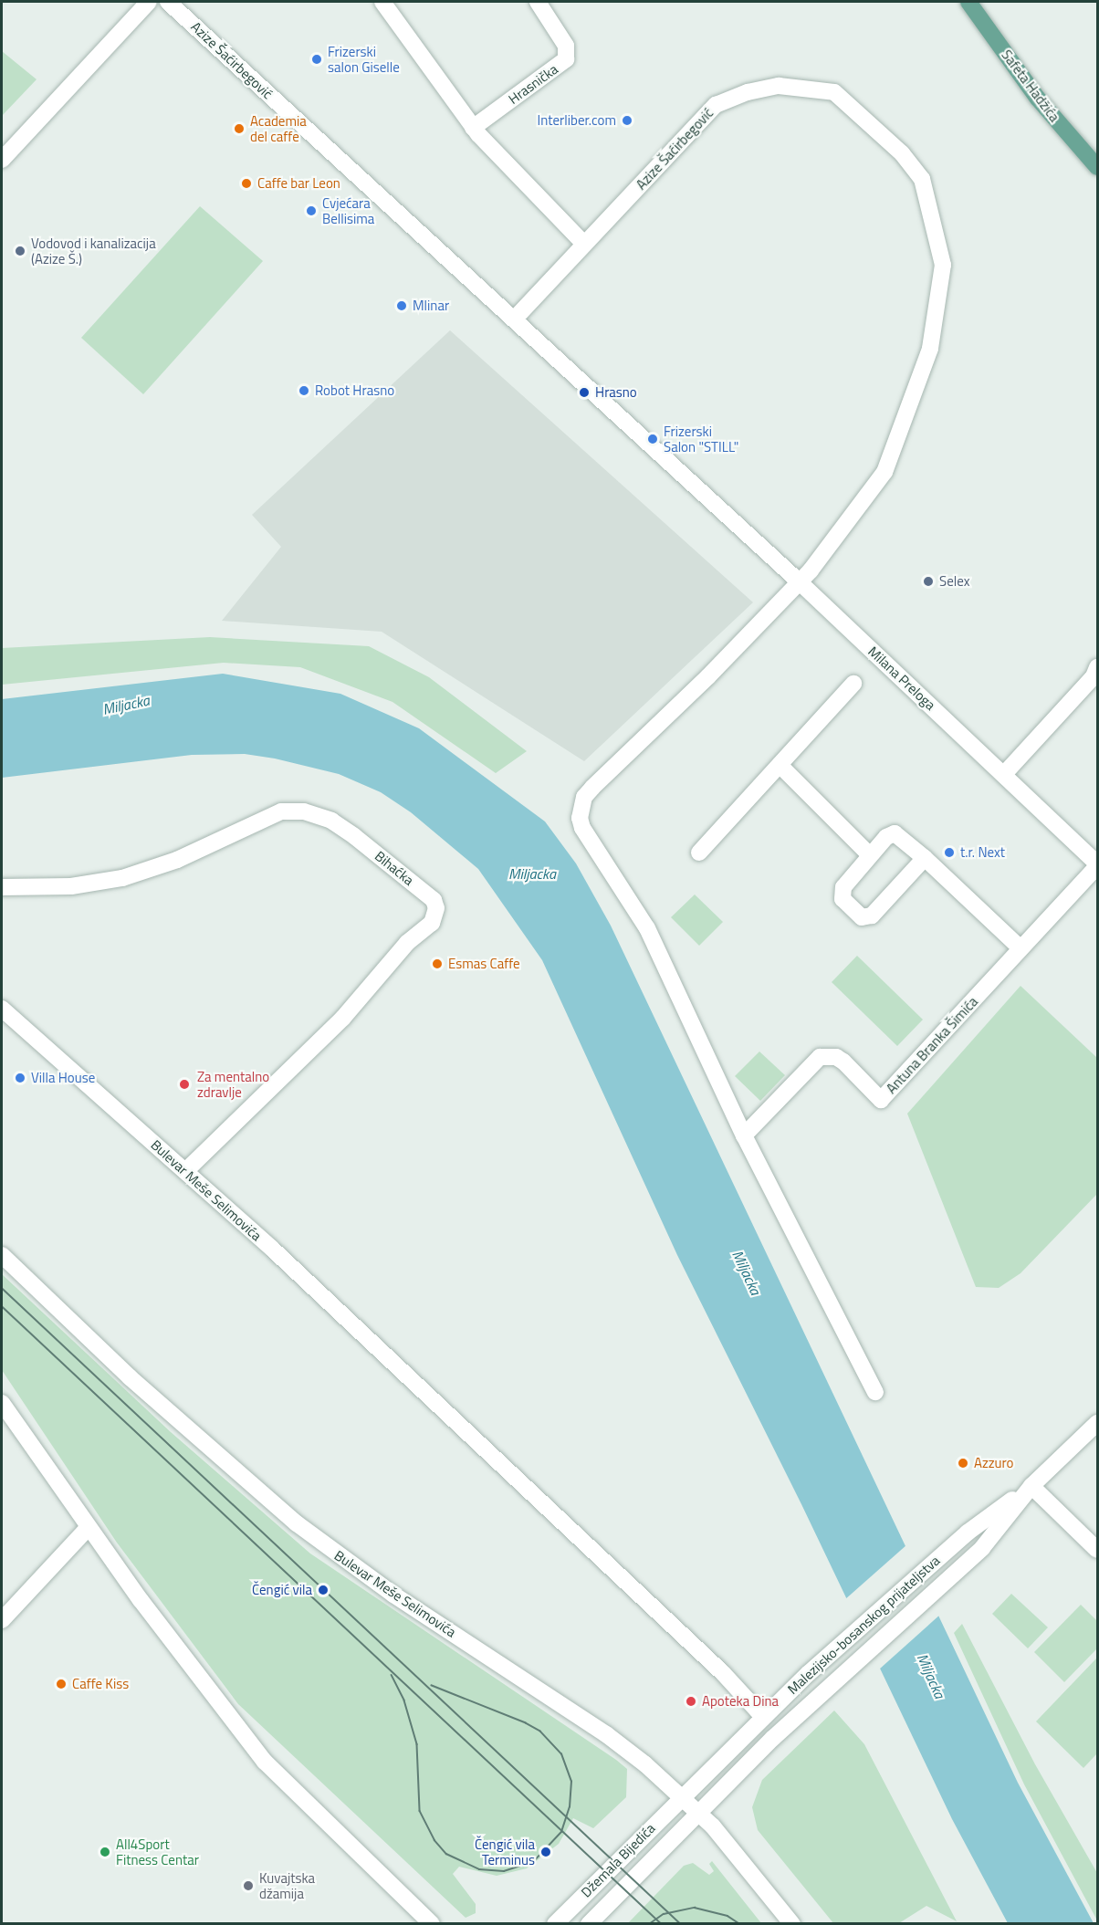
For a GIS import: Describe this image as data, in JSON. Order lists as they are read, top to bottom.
{
  "streets": {
    "main road": ["Safeta Hadžića"],
    "street": [
      "Azize Šaćirbegović",
      "Hrasnička",
      "Milana Preloga",
      "Bihaćka",
      "Antuna Branka Šimića",
      "Bulevar Meše Selimovića",
      "Malezijsko-bosanskog prijateljstva",
      "Džemala Bijedića"
    ]
  },
  "crossings": [
    ["Azize Šaćirbegović", "Milana Preloga"],
    ["Milana Preloga", "Antuna Branka Šimića"],
    ["Bihaćka", "Bulevar Meše Selimovića"],
    ["Bulevar Meše Selimovića", "Malezijsko-bosanskog prijateljstva"],
    ["Bulevar Meše Selimovića", "Džemala Bijedića"],
    ["Malezijsko-bosanskog prijateljstva", "Džemala Bijedića"]
  ],
  "water": ["Miljacka"],
  "places": [
    "Frizerski salon Giselle",
    "Interliber.com",
    "Academia del caffe",
    "Caffe bar Leon",
    "Cvjećara Bellisima",
    "Vodovod i kanalizacija (Azize Š.)",
    "Mlinar",
    "Robot Hrasno",
    "Hrasno",
    "Frizerski Salon \"STILL\"",
    "Selex",
    "t.r. Next",
    "Esmas Caffe",
    "Villa House",
    "Za mentalno zdravlje",
    "Azzuro",
    "Čengić vila",
    "Caffe Kiss",
    "Apoteka Dina",
    "All4Sport Fitness Centar",
    "Čengić vila Terminus",
    "Kuvajtska džamija"
  ]
}
